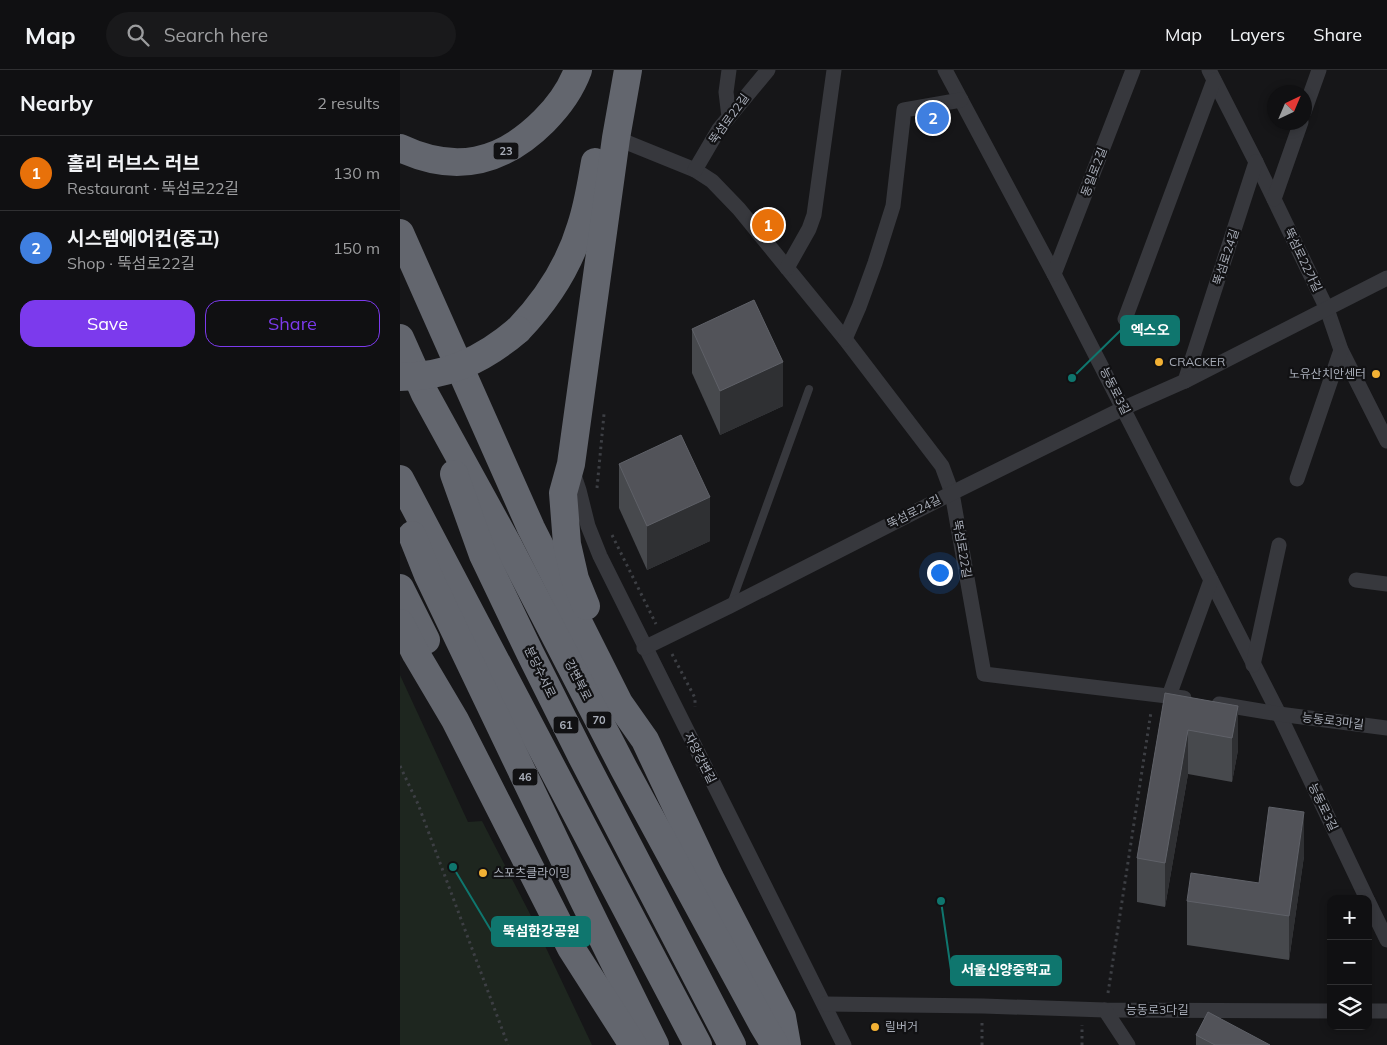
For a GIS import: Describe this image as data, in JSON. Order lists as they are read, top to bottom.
{
  "streets": {
    "highway": [
      "23",
      "분당수서로",
      "강변북로",
      "70",
      "61",
      "46"
    ],
    "street": [
      "뚝섬로22길",
      "동일로2길",
      "뚝섬로24길",
      "뚝섬로22가길",
      "능동로3길",
      "능동로3마길",
      "자양강변길",
      "능동로3다길"
    ]
  },
  "crossings": [
    ["뚝섬로22길", "뚝섬로24길"],
    ["동일로2길", "능동로3길"],
    ["뚝섬로24길", "뚝섬로22가길"],
    ["뚝섬로24길", "능동로3길"],
    ["뚝섬로24길", "자양강변길"],
    ["능동로3길", "능동로3마길"],
    ["분당수서로", "강변북로"],
    ["자양강변길", "능동로3다길"]
  ],
  "places": [
    "CRACKER",
    "노유산치안센터",
    "엑스오",
    "뚝섬한강공원",
    "스포츠클라이밍",
    "서울신양중학교",
    "릴버거"
  ],
  "north": "top right",
  "page": {
    "header": "Map",
    "search": "Search here",
    "nav": ["Map", "Layers", "Share"],
    "heading": ["Nearby", "2 results"],
    "pins": ["2", "1"],
    "list": [
      {
        "mark": "1",
        "name": "홀리 러브스 러브",
        "note": "Restaurant · 뚝섬로22길",
        "value": "130 m"
      },
      {
        "mark": "2",
        "name": "시스템에어컨(중고)",
        "note": "Shop · 뚝섬로22길",
        "value": "150 m"
      }
    ],
    "buttons": ["Save", "Share"],
    "map_buttons": ["+", "−"]
  }
}
